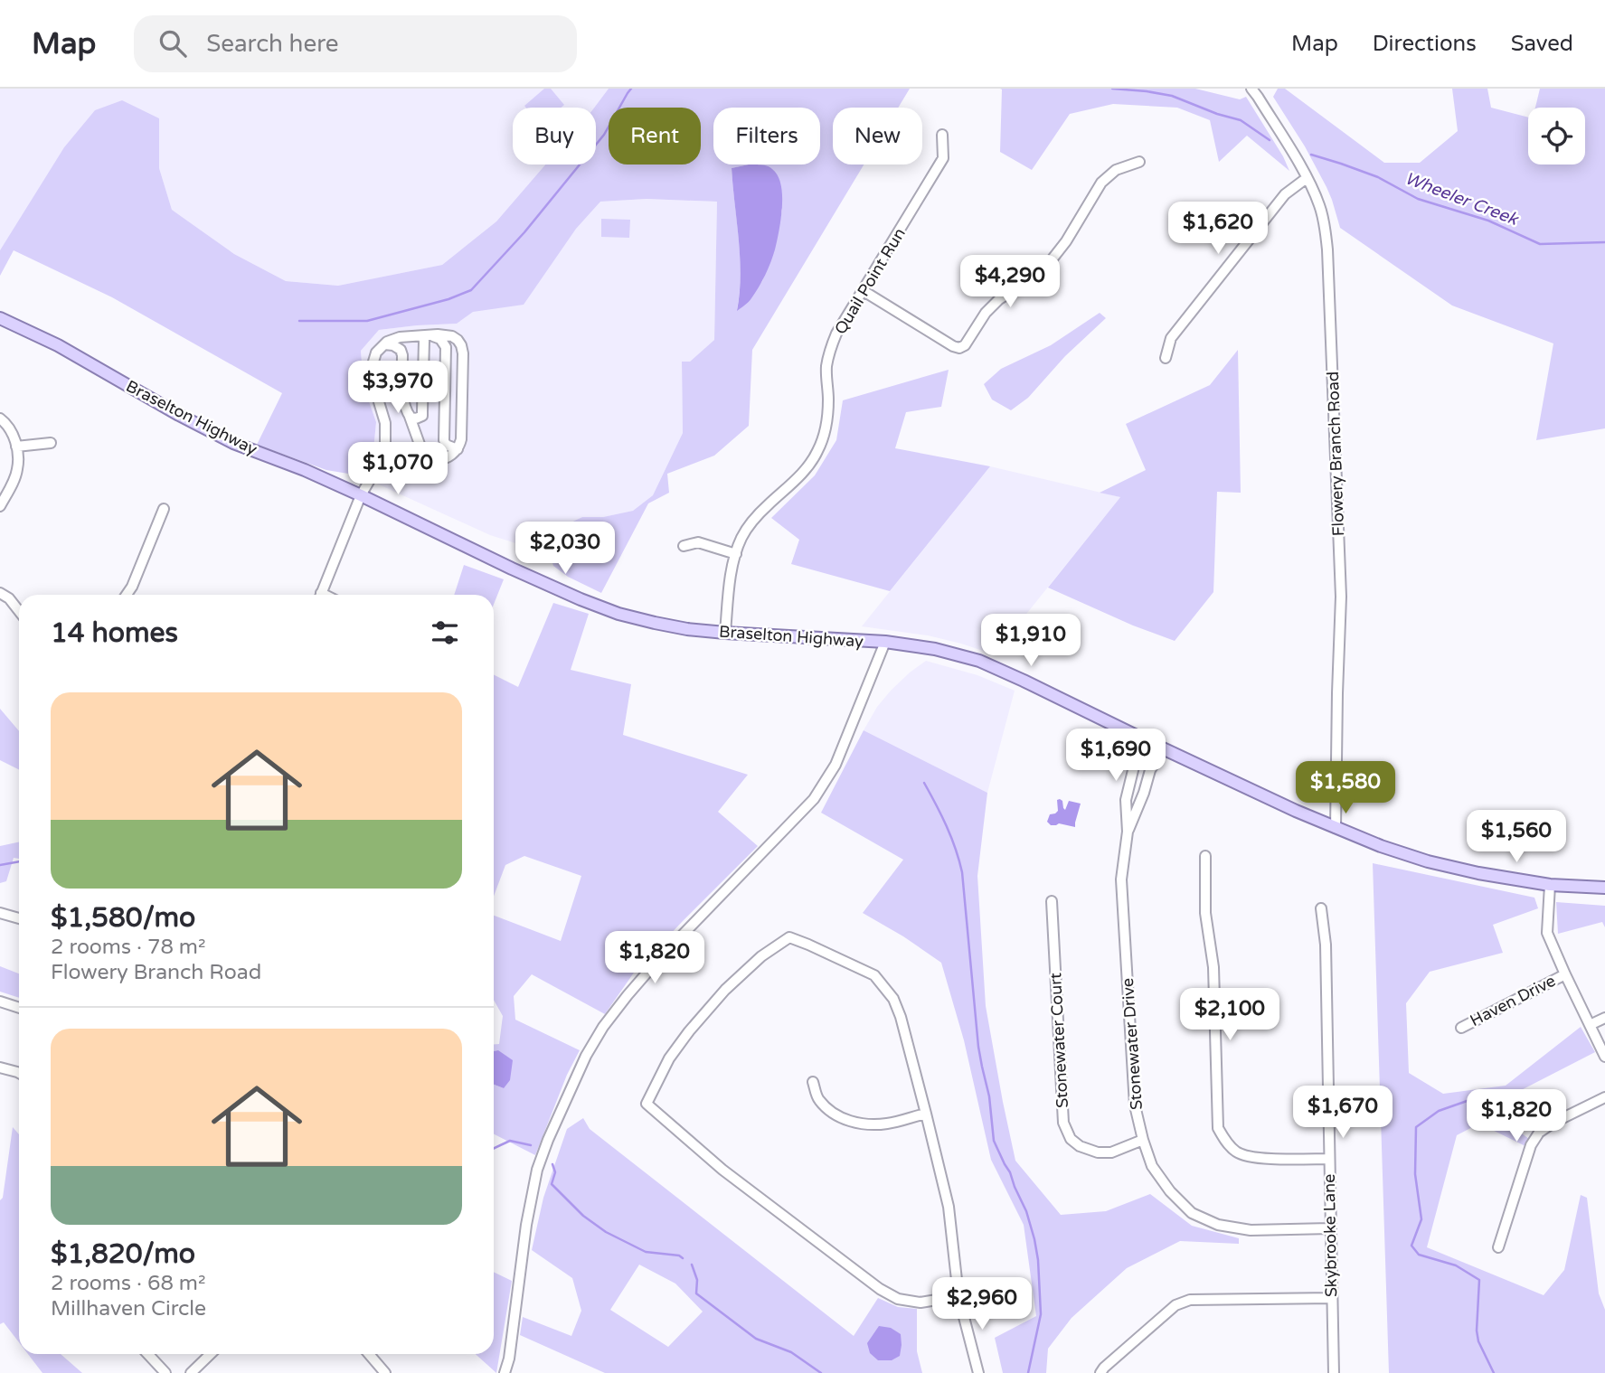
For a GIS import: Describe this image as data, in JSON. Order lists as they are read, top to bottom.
{
  "streets": {
    "main road": ["Braselton Highway"],
    "street": [
      "Quail Point Run",
      "Flowery Branch Road",
      "Haven Drive",
      "Stonewater Court",
      "Stonewater Drive",
      "Skybrooke Lane"
    ]
  },
  "crossings": [
    ["Quail Point Run", "Braselton Highway"],
    ["Braselton Highway", "Flowery Branch Road"],
    ["Braselton Highway", "Stonewater Drive"],
    ["Stonewater Court", "Stonewater Drive"],
    ["Stonewater Drive", "Skybrooke Lane"]
  ],
  "water": ["Wheeler Creek"],
  "page": {
    "header": "Map",
    "search": "Search here",
    "nav": ["Map", "Directions", "Saved"],
    "chip": [
      "Buy",
      "Rent",
      "Filters",
      "New"
    ],
    "price": [
      "$1,620",
      "$4,290",
      "$3,970",
      "$1,070",
      "$2,030",
      "$1,910",
      "$1,690",
      "$1,580",
      "$1,560",
      "$1,820",
      "$2,100",
      "$1,670",
      "$1,820",
      "$2,960"
    ],
    "heading": "14 homes",
    "list": [
      {
        "name": "$1,580/mo",
        "note": "2 rooms · 78 m² · Flowery Branch Road"
      },
      {
        "name": "$1,820/mo",
        "note": "2 rooms · 68 m² · Millhaven Circle"
      }
    ]
  }
}
